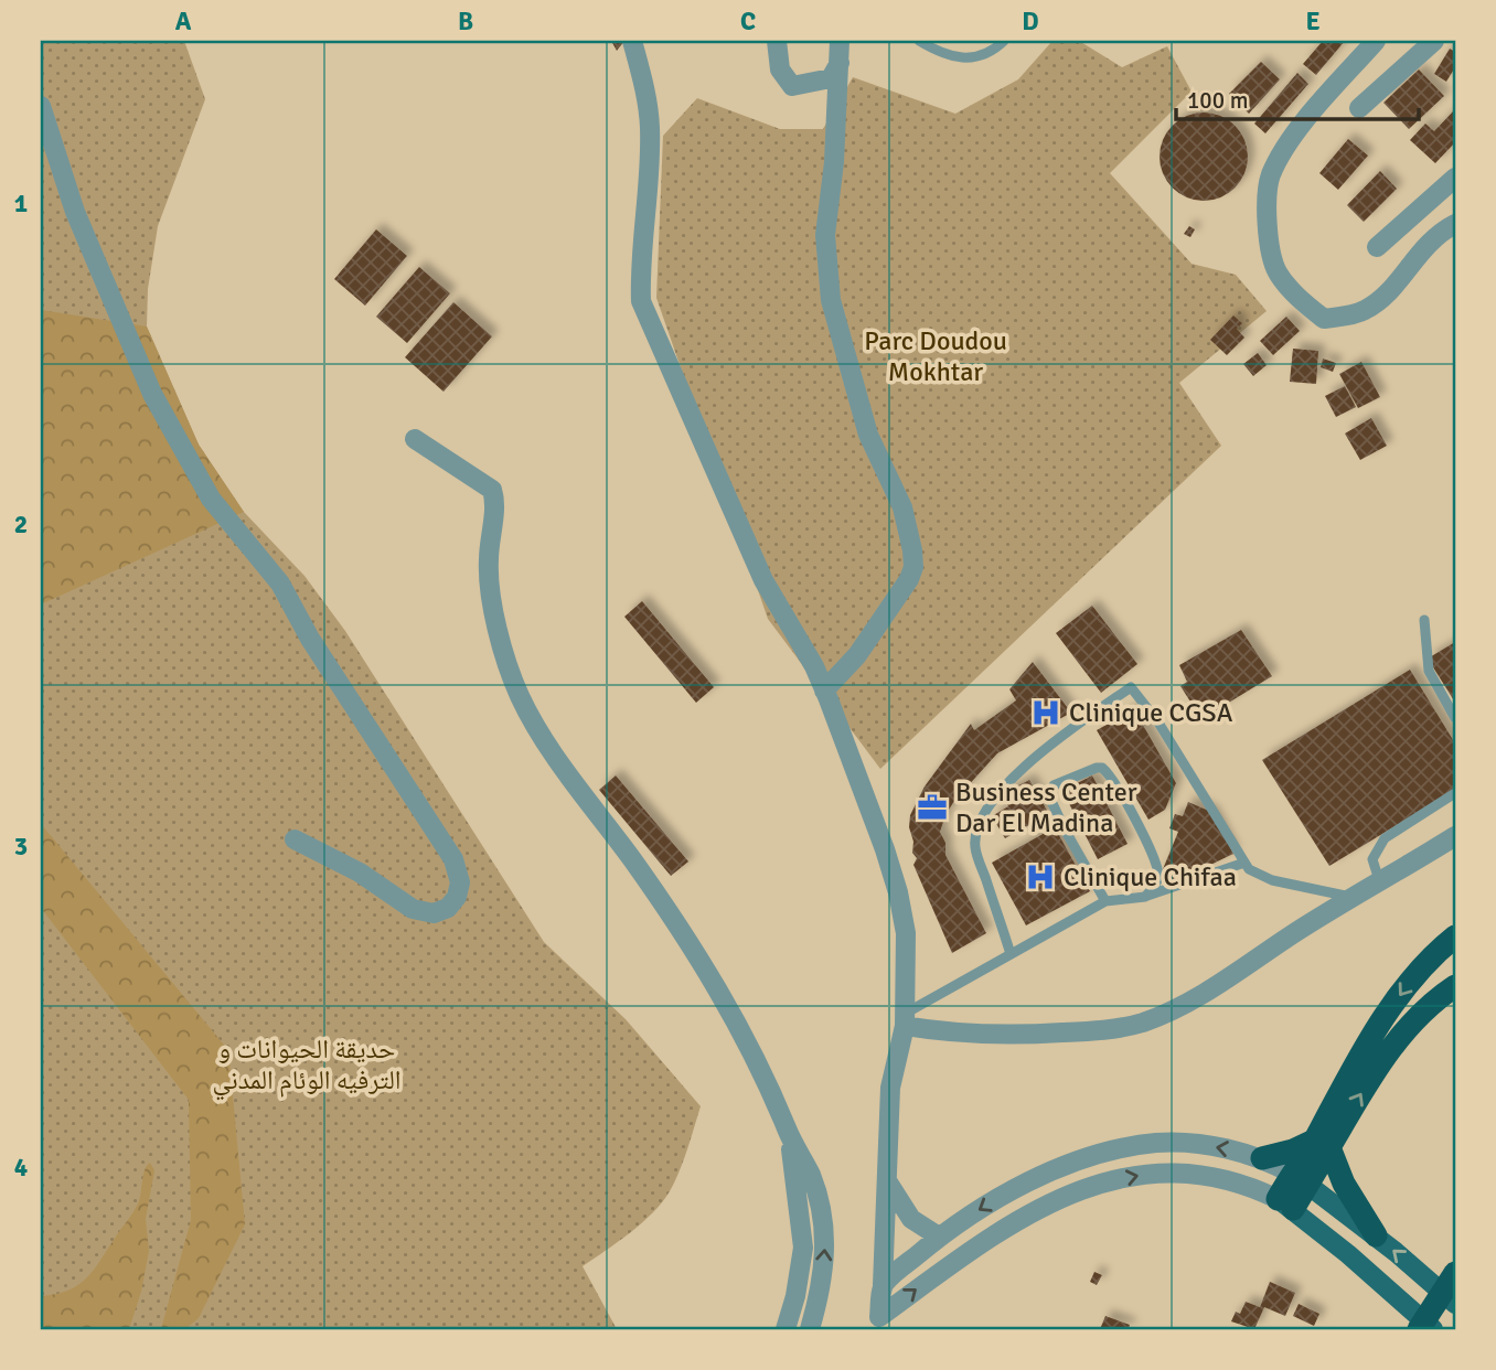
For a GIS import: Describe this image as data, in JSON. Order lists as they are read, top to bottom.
{
  "parks": ["Parc Doudou Mokhtar", "حديقة الحيوانات و الترفيه الوئام المدني"],
  "places": {
    "hospital": ["Clinique CGSA", "Clinique Chifaa"],
    "office": ["Business Center Dar El Madina"]
  },
  "scale_bar": "100 m",
  "grid": {
    "columns": [
      "A",
      "B",
      "C",
      "D",
      "E"
    ],
    "rows": [
      "1",
      "2",
      "3",
      "4"
    ]
  }
}
